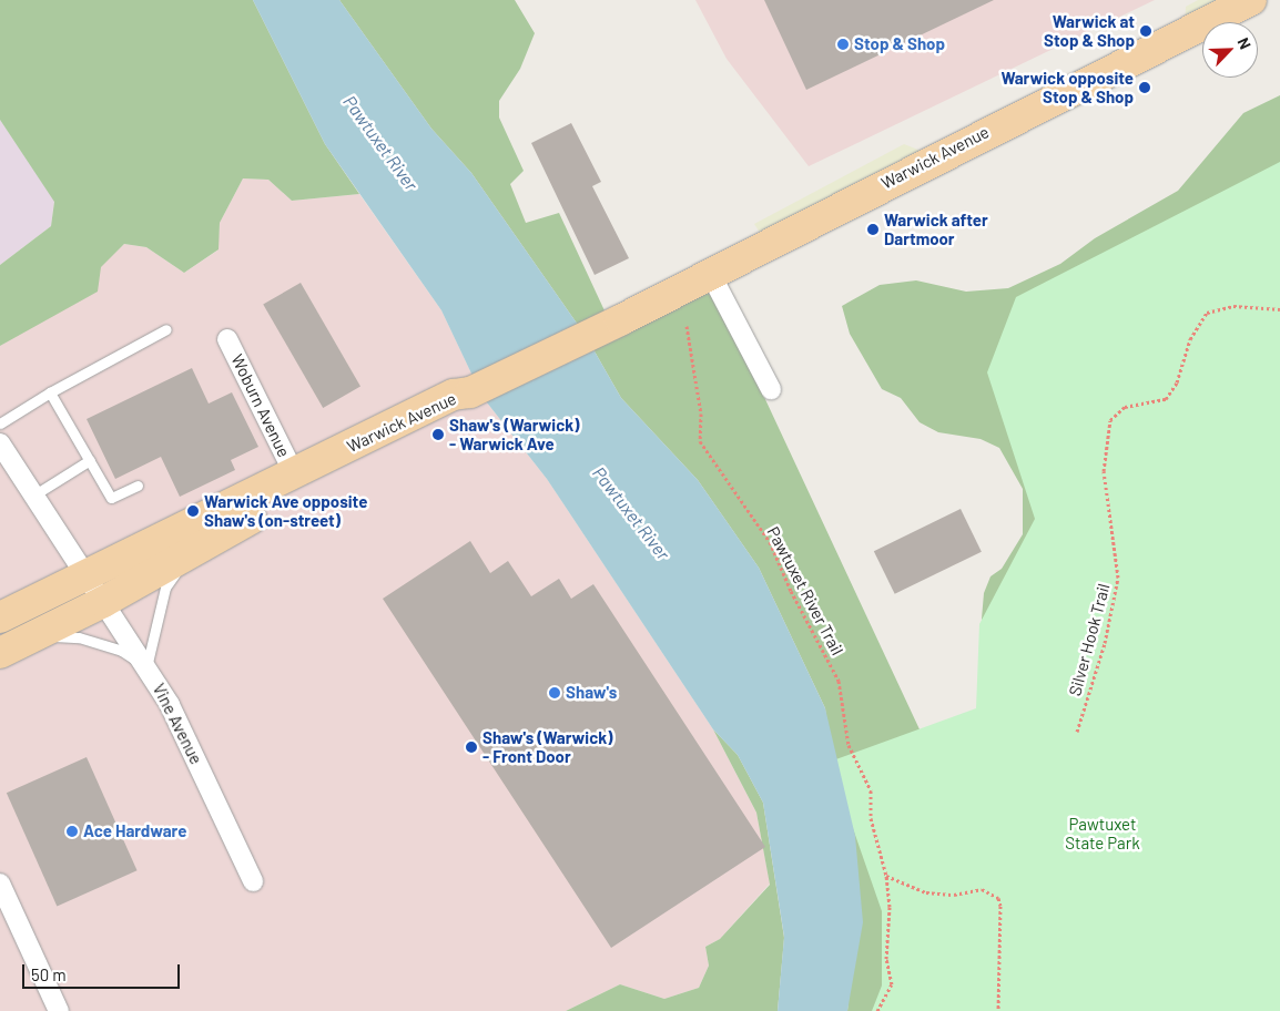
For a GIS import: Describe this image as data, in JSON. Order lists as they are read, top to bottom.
{
  "streets": {
    "main road": ["Warwick Avenue"],
    "street": ["Woburn Avenue", "Vine Avenue"],
    "path": ["Pawtuxet River Trail", "Silver Hook Trail"]
  },
  "crossings": [
    ["Warwick Avenue", "Woburn Avenue"],
    ["Warwick Avenue", "Vine Avenue"]
  ],
  "water": ["Pawtuxet River"],
  "parks": ["Pawtuxet State Park"],
  "places": [
    "Warwick at Stop & Shop",
    "Stop & Shop",
    "Warwick opposite Stop & Shop",
    "Warwick after Dartmoor",
    "Shaw's (Warwick) - Warwick Ave",
    "Warwick Ave opposite Shaw's (on-street)",
    "Shaw's",
    "Shaw's (Warwick) - Front Door",
    "Ace Hardware"
  ],
  "scale_bar": "50 m",
  "north": "top right"
}
